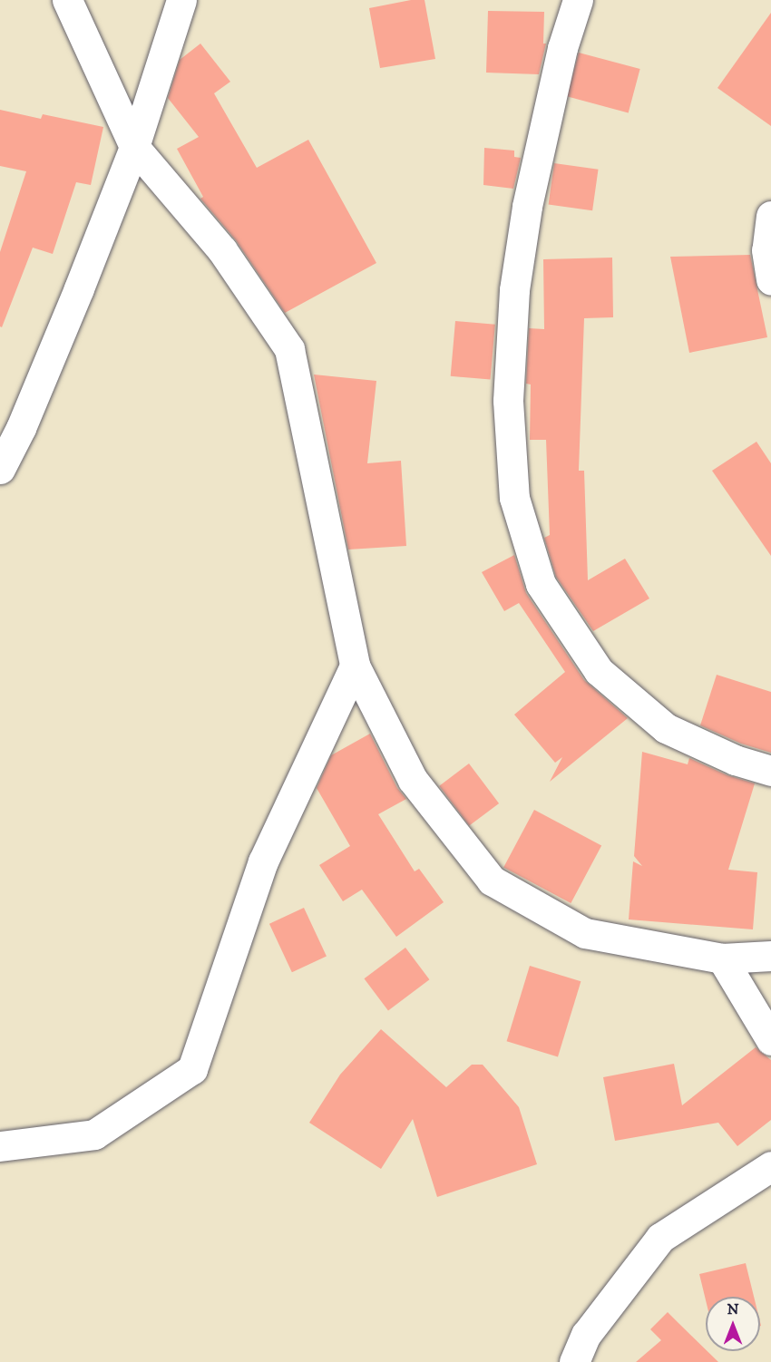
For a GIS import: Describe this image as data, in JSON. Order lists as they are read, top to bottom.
{
  "north": "top"
}
